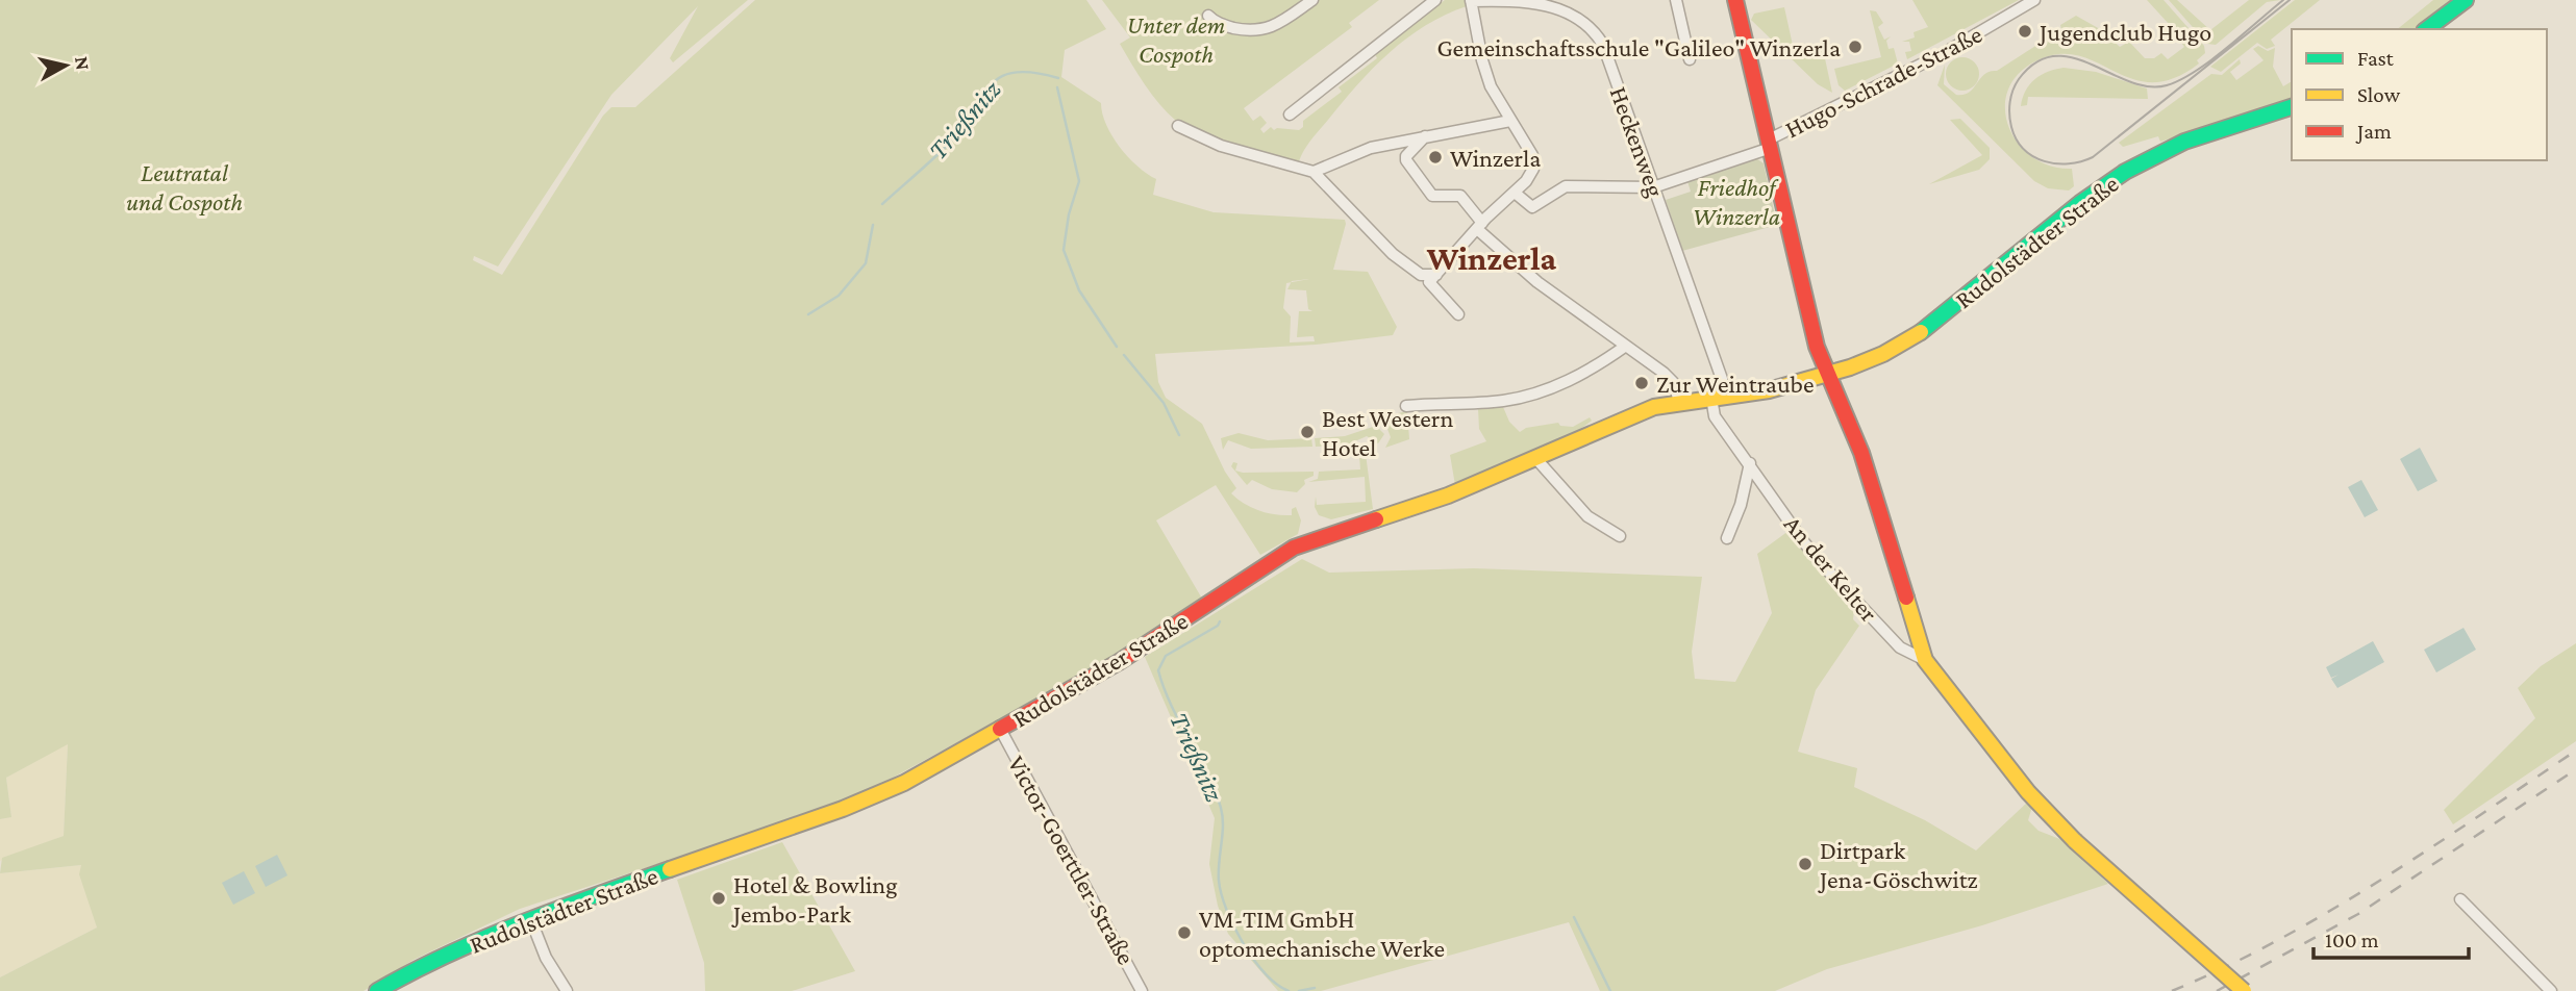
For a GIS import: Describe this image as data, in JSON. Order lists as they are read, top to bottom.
{
  "streets": {
    "street": [
      "Hugo-Schrade-Straße",
      "Heckenweg",
      "Rudolstädter Straße",
      "An der Kelter",
      "Victor-Goerttler-Straße"
    ]
  },
  "crossings": [
    ["Hugo-Schrade-Straße", "Heckenweg"],
    ["Rudolstädter Straße", "An der Kelter"],
    ["Rudolstädter Straße", "Victor-Goerttler-Straße"]
  ],
  "districts": ["Winzerla"],
  "water": ["Trießnitz"],
  "parks": ["Unter dem Cospoth", "Leutratal und Cospoth", "Friedhof Winzerla"],
  "places": [
    "Jugendclub Hugo",
    "Gemeinschaftsschule \"Galileo\" Winzerla",
    "Winzerla",
    "Zur Weintraube",
    "Best Western Hotel",
    "Dirtpark Jena-Göschwitz",
    "Hotel & Bowling Jembo-Park",
    "VM-TIM GmbH optomechanische Werke"
  ],
  "legend": ["Fast", "Slow", "Jam"],
  "scale_bar": "100 m",
  "north": "right"
}
